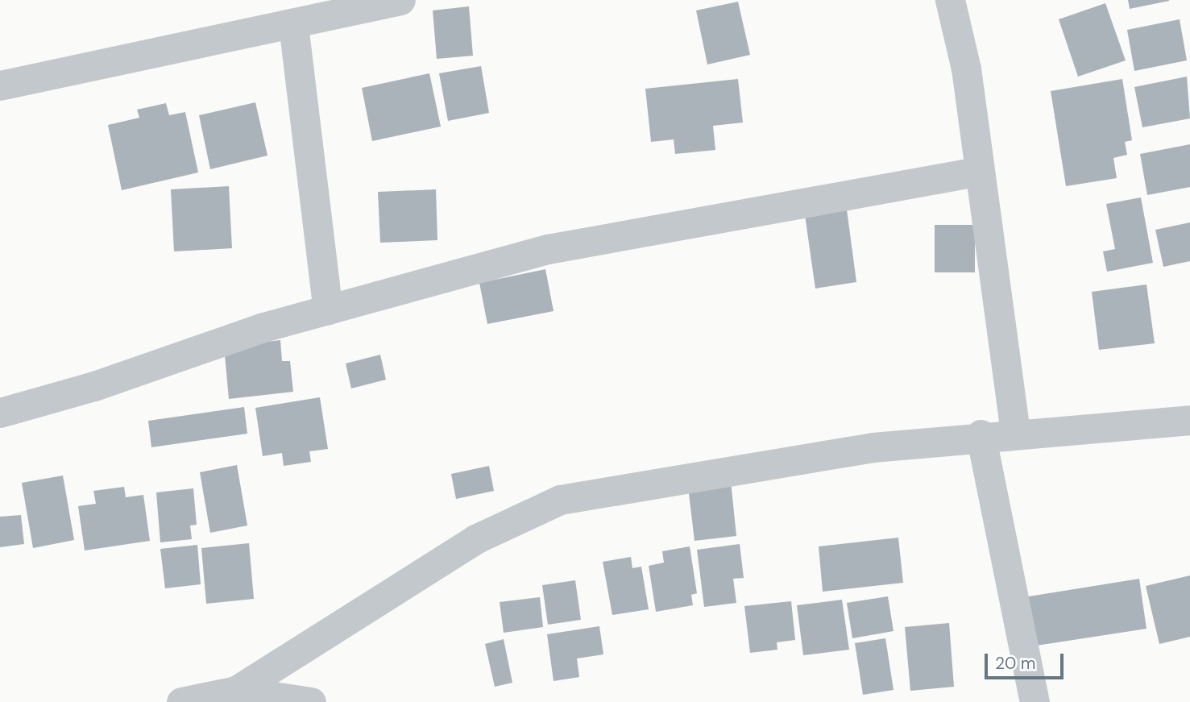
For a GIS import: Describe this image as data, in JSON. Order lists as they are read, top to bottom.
{
  "scale_bar": "20 m"
}
